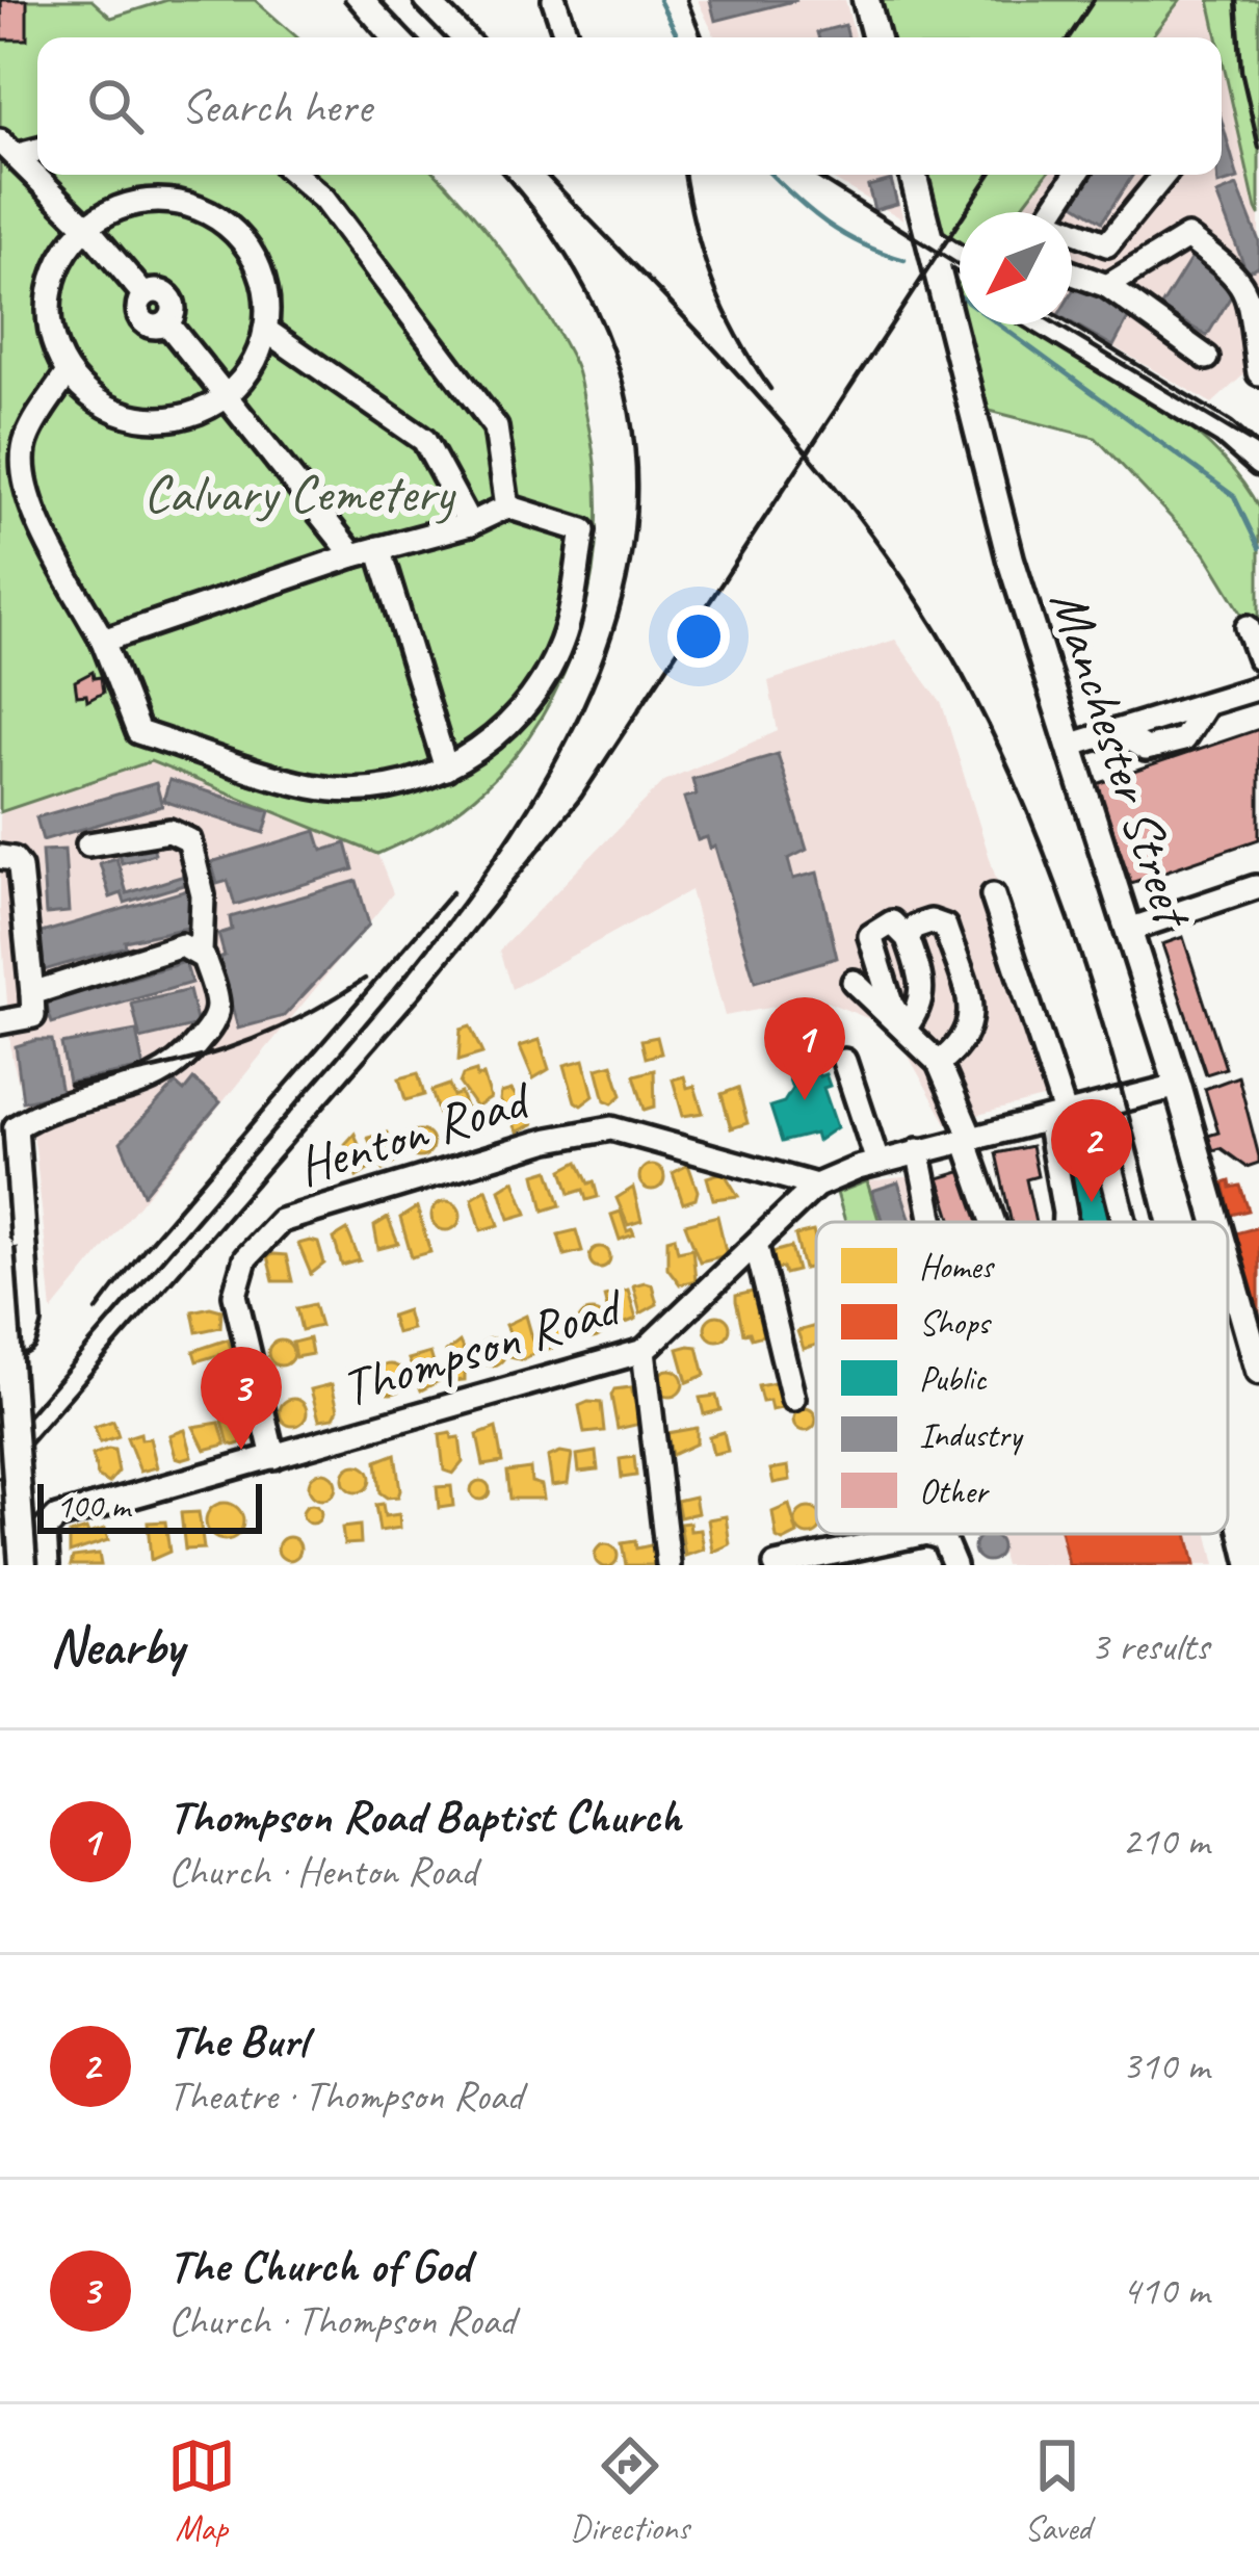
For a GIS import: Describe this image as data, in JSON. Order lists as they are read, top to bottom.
{
  "streets": {
    "main road": ["Manchester Street"],
    "street": ["Henton Road", "Thompson Road"]
  },
  "crossings": [
    ["Manchester Street", "Thompson Road"],
    ["Henton Road", "Thompson Road"]
  ],
  "parks": ["Calvary Cemetery"],
  "legend": [
    "Homes",
    "Shops",
    "Public",
    "Industry",
    "Other"
  ],
  "scale_bar": "100 m",
  "north": "bottom left",
  "page": {
    "search": "Search here",
    "pins": ["1", "2", "3"],
    "scale": "100 m",
    "heading": ["Nearby", "3 results"],
    "list": [
      {
        "mark": "1",
        "name": "Thompson Road Baptist Church",
        "note": "Church · Henton Road",
        "value": "210 m"
      },
      {
        "mark": "2",
        "name": "The Burl",
        "note": "Theatre · Thompson Road",
        "value": "310 m"
      },
      {
        "mark": "3",
        "name": "The Church of God",
        "note": "Church · Thompson Road",
        "value": "410 m"
      }
    ],
    "nav": ["Map", "Directions", "Saved"]
  }
}
